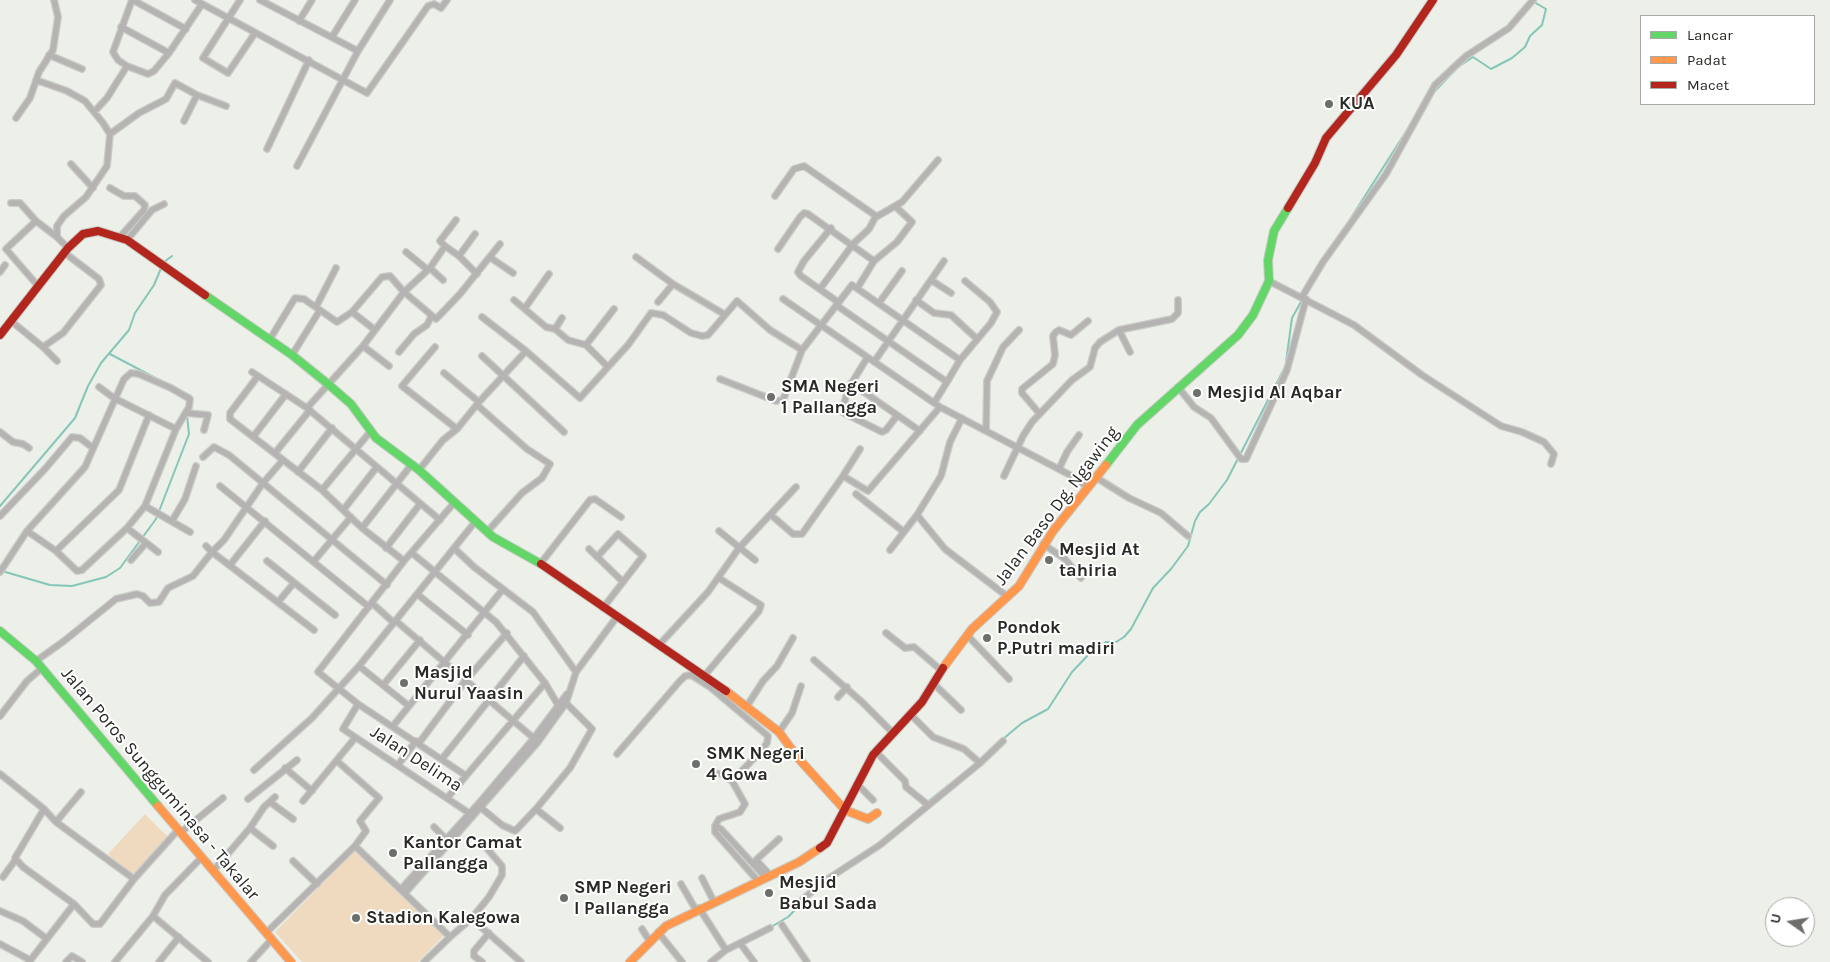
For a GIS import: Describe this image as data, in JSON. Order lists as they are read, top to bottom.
{
  "streets": {
    "main road": ["Jalan Baso Dg. Ngawing", "Jalan Poros Sungguminasa - Takalar"],
    "street": ["Jalan Delima"]
  },
  "places": [
    "KUA",
    "Mesjid Al Aqbar",
    "SMA Negeri 1 Pallangga",
    "Mesjid At tahiria",
    "Pondok P.Putri madiri",
    "Masjid Nurul Yaasin",
    "SMK Negeri 4 Gowa",
    "Kantor Camat Pallangga",
    "Mesjid Babul Sada",
    "SMP Negeri I Pallangga",
    "Stadion Kalegowa"
  ],
  "legend": ["Lancar", "Padat", "Macet"],
  "north": "left"
}
